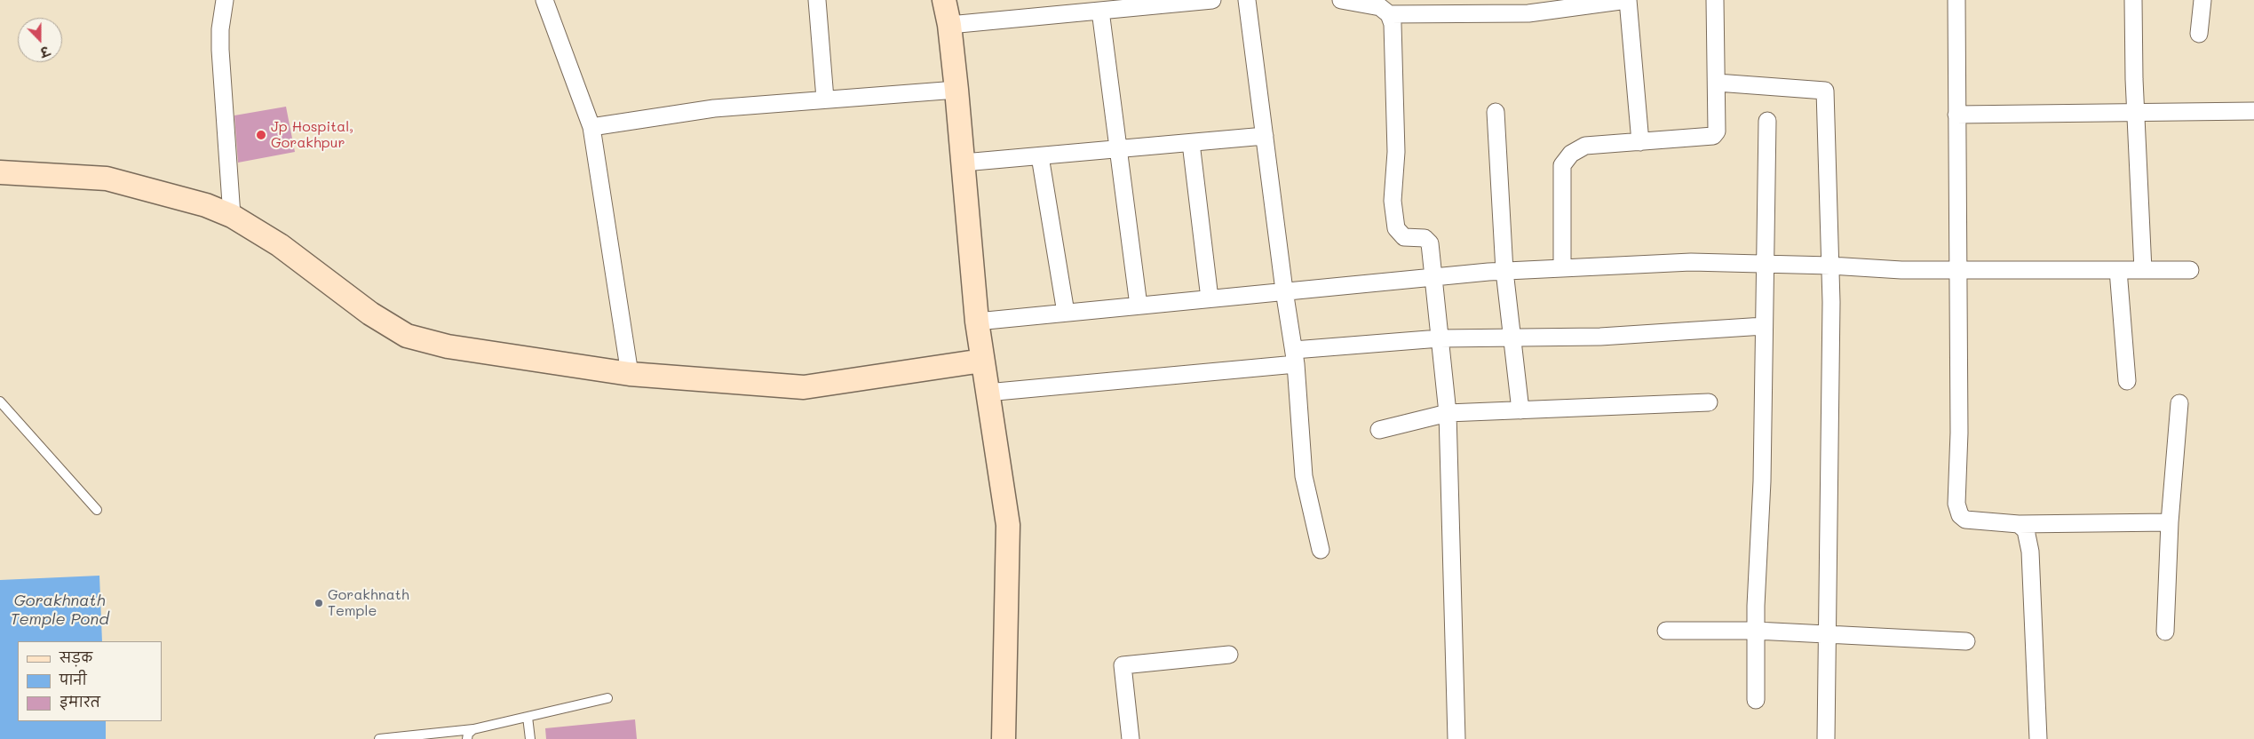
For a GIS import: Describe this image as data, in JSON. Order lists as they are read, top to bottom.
{
  "water": ["Gorakhnath Temple Pond"],
  "places": ["Jp Hospital, Gorakhpur", "Gorakhnath Temple"],
  "legend": ["सड़क", "पानी", "इमारत"],
  "north": "bottom"
}
